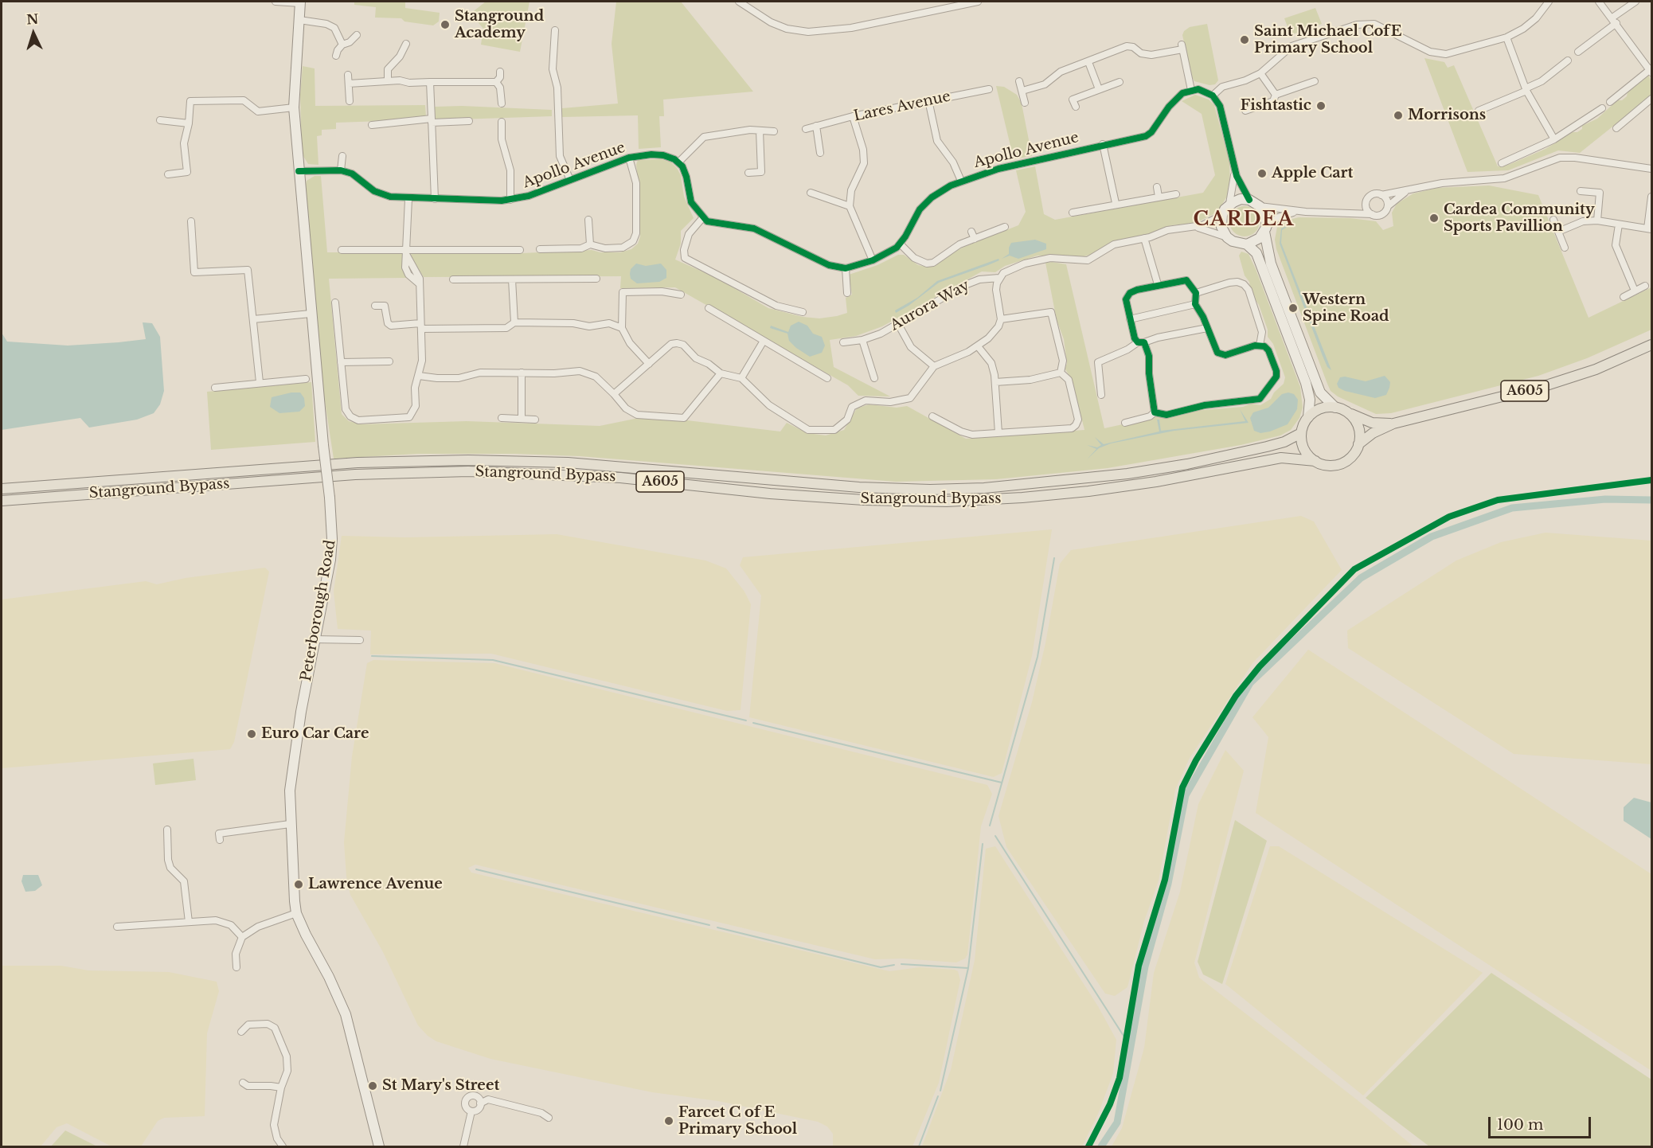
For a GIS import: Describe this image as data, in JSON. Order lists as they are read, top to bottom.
{
  "streets": {
    "main road": ["A605", "Stanground Bypass", "Peterborough Road"],
    "street": ["Lares Avenue", "Apollo Avenue", "Aurora Way"]
  },
  "crossings": [
    ["Apollo Avenue", "Peterborough Road"],
    ["A605", "Stanground Bypass"]
  ],
  "districts": ["CARDEA"],
  "places": [
    "Stanground Academy",
    "Saint Michael CofE Primary School",
    "Fishtastic",
    "Morrisons",
    "Apple Cart",
    "Cardea Community Sports Pavillion",
    "Western Spine Road",
    "Euro Car Care",
    "Lawrence Avenue",
    "St Mary's Street",
    "Farcet C of E Primary School"
  ],
  "scale_bar": "100 m",
  "north": "top"
}
